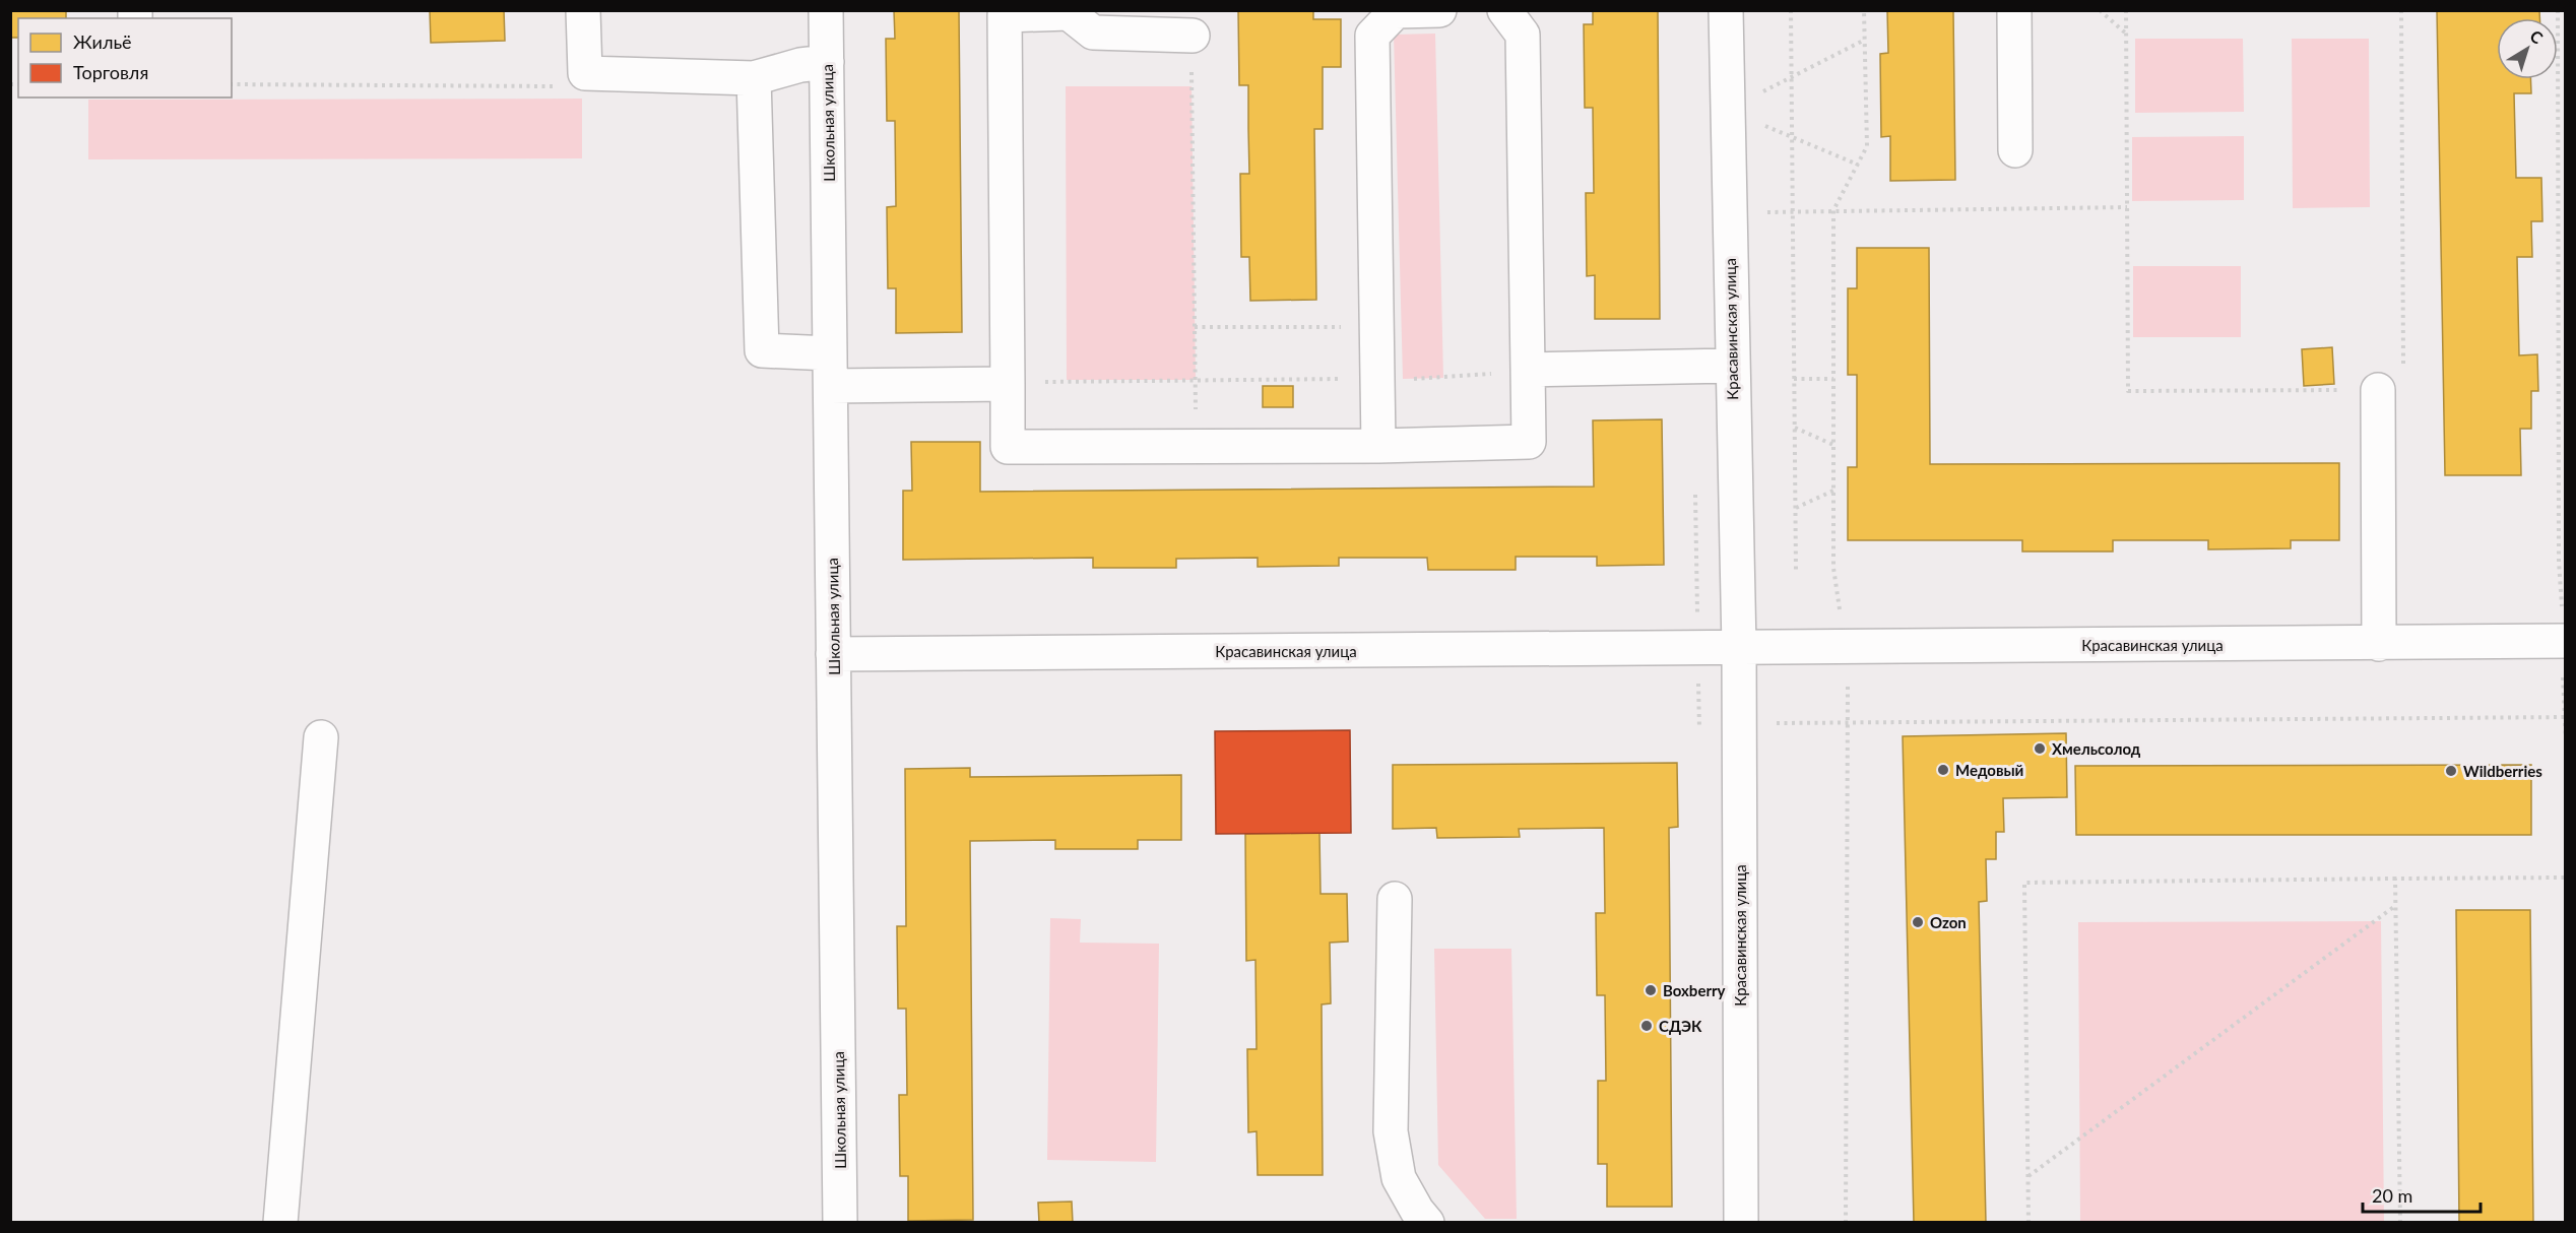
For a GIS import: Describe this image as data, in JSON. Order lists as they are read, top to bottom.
{
  "streets": {
    "street": ["Школьная улица", "Красавинская улица"]
  },
  "crossings": [
    ["Школьная улица", "Красавинская улица"]
  ],
  "places": [
    "Хмельсолод",
    "Медовый",
    "Wildberries",
    "Ozon",
    "Boxberry",
    "СДЭК"
  ],
  "legend": ["Жильё", "Торговля"],
  "scale_bar": "20 m",
  "north": "top right"
}
